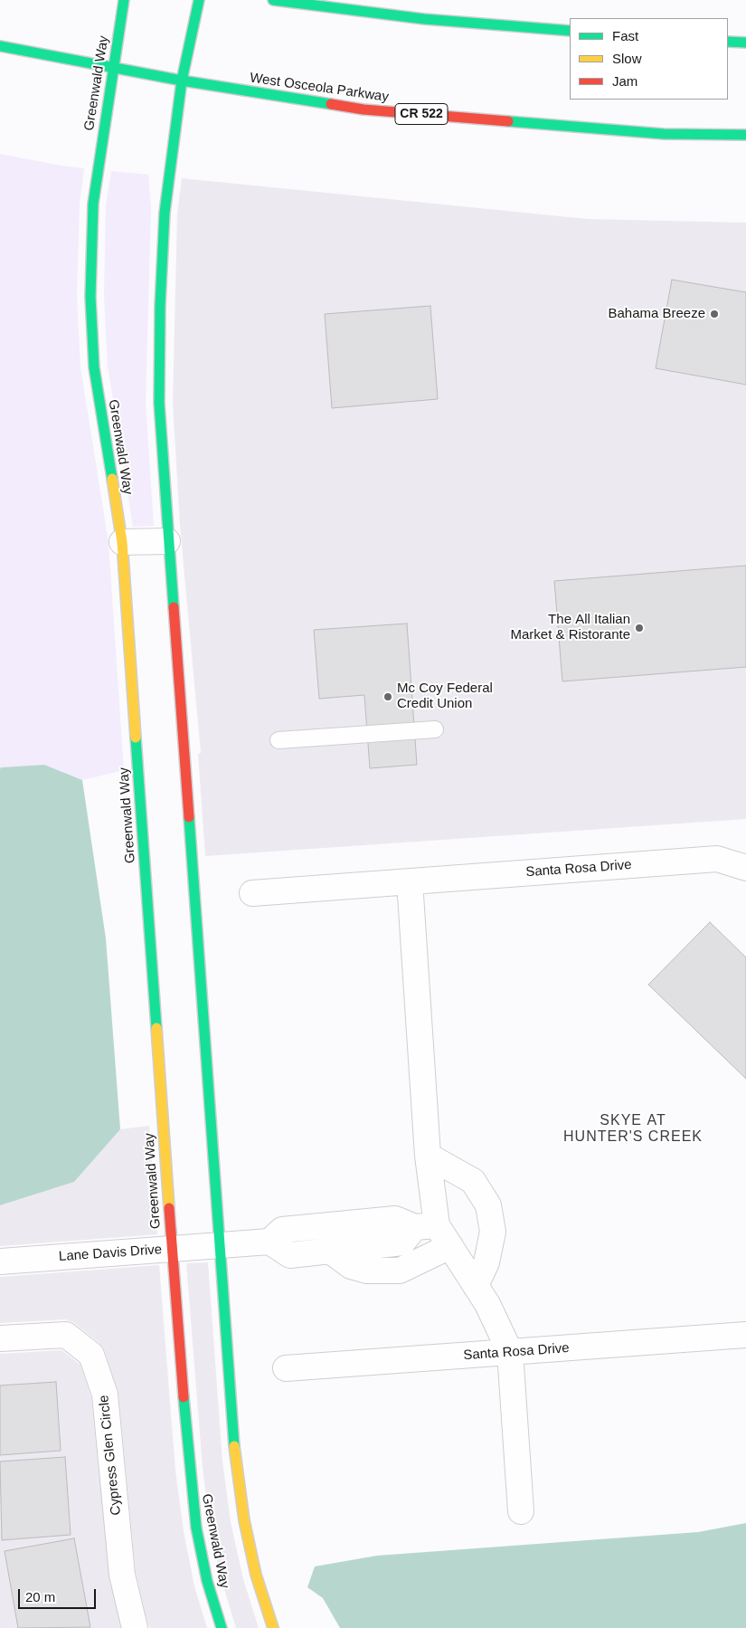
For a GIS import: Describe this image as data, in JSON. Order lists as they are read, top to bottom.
{
  "streets": {
    "street": [
      "Greenwald Way",
      "West Osceola Parkway",
      "CR 522",
      "Santa Rosa Drive",
      "Lane Davis Drive",
      "Cypress Glen Circle"
    ]
  },
  "crossings": [
    ["Greenwald Way", "West Osceola Parkway"],
    ["Greenwald Way", "Lane Davis Drive"]
  ],
  "districts": ["SKYE AT HUNTER'S CREEK"],
  "places": ["Bahama Breeze", "The All Italian Market & Ristorante", "Mc Coy Federal Credit Union"],
  "legend": ["Fast", "Slow", "Jam"],
  "scale_bar": "20 m"
}
